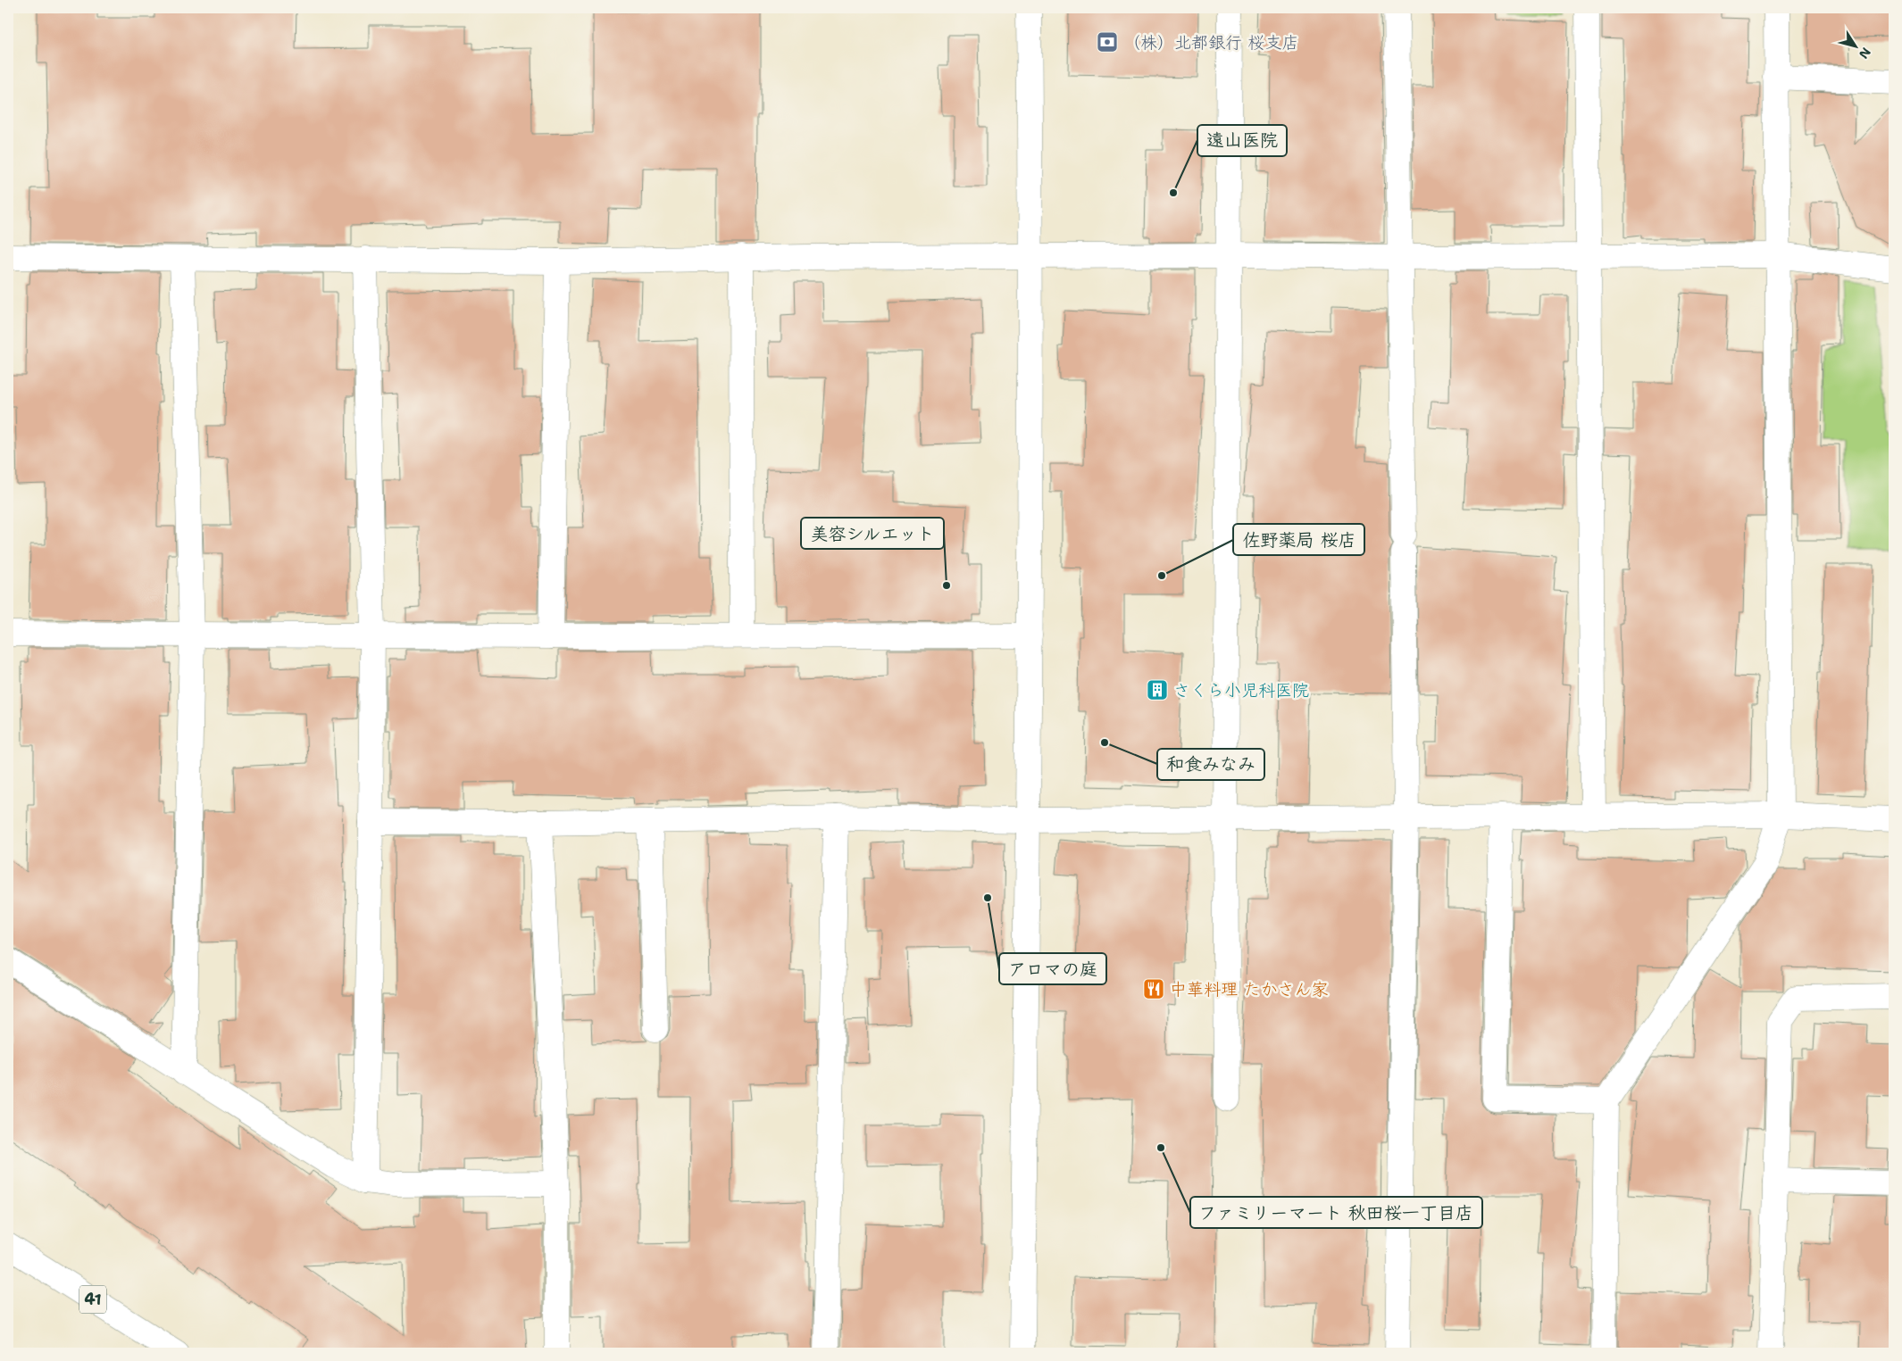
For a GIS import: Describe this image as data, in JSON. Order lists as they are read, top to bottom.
{
  "streets": {
    "street": ["41"]
  },
  "places": {
    "bank": ["（株）北都銀行 桜支店"],
    "other": [
      "遠山医院",
      "佐野薬局 桜店",
      "美容シルエット",
      "和食みなみ",
      "アロマの庭",
      "ファミリーマート 秋田桜一丁目店"
    ],
    "building": ["さくら小児科医院"],
    "restaurant": ["中華料理 たかさん家"]
  },
  "north": "bottom right"
}
